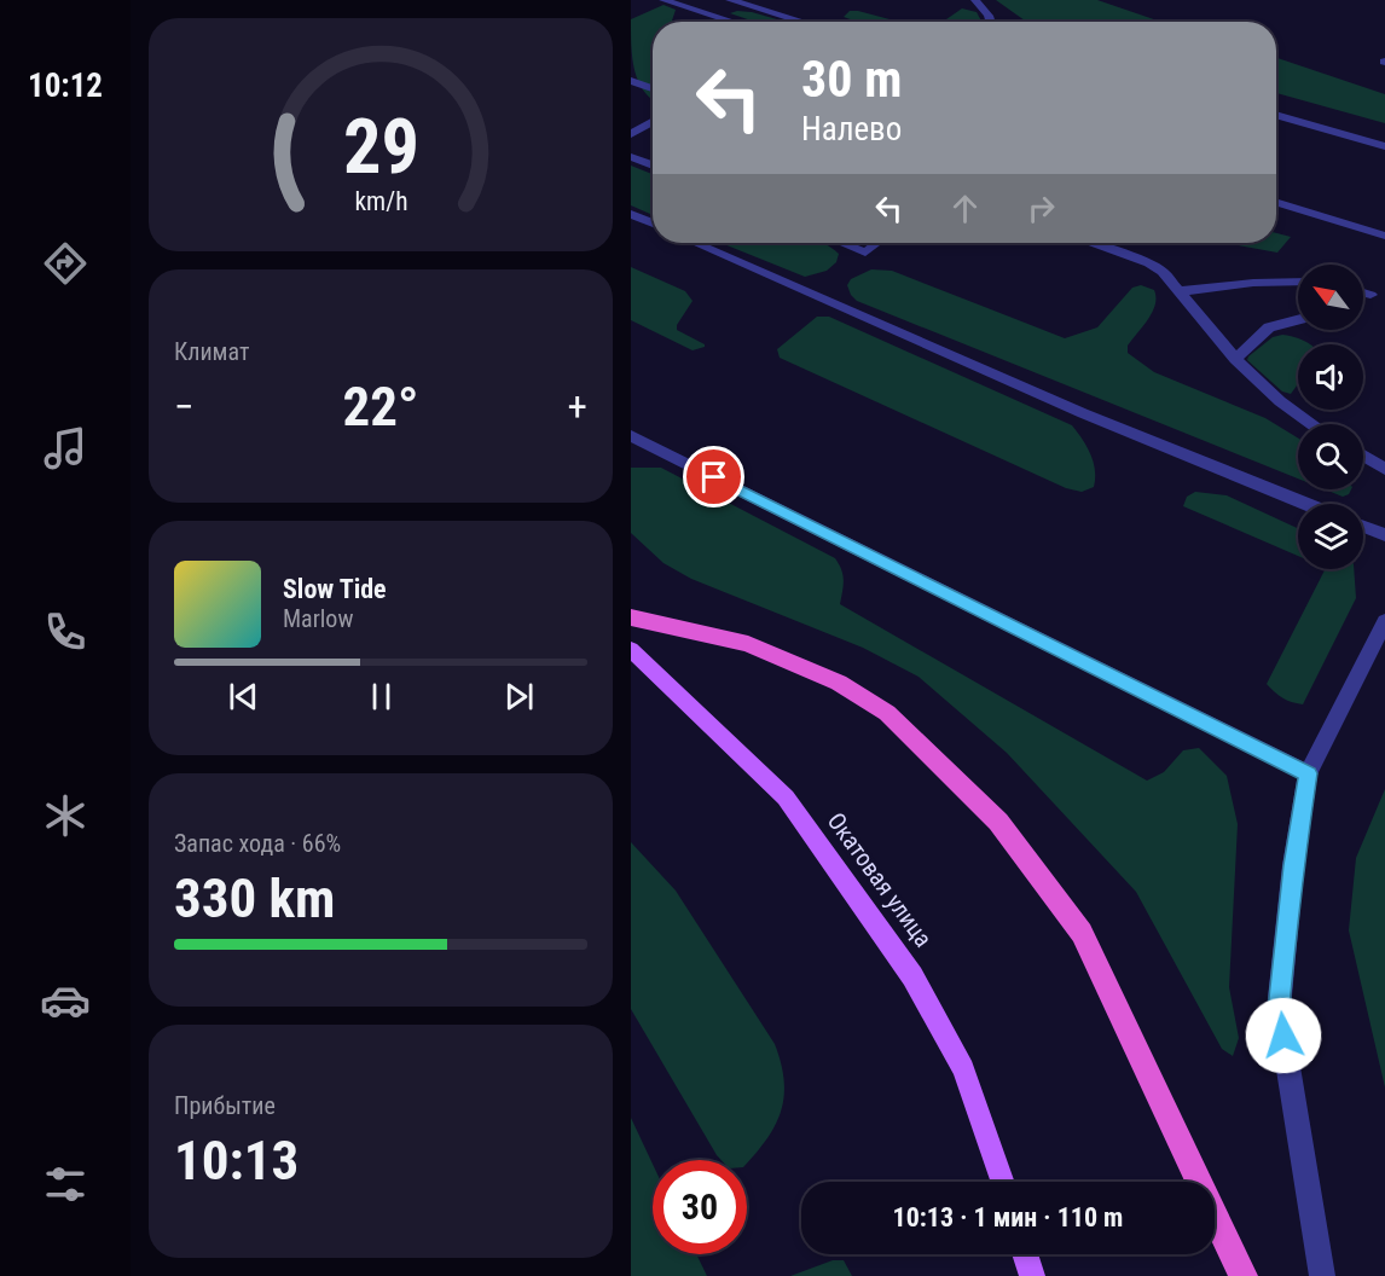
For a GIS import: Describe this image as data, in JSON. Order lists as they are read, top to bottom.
{
  "streets": {
    "main road": ["Окатовая улица"]
  },
  "north": "top left",
  "page": {
    "tabs": "10:12",
    "turn": ["30 m", "Налево"],
    "tile": [
      "Климат",
      ["Запас хода · 66%", "330 km"],
      ["Прибытие", "10:13"]
    ],
    "heat": ["−", "22°", "+"],
    "song": ["Slow Tide", "Marlow"],
    "limit": "30",
    "trip": "10:13 · 1 мин · 110 m",
    "gauge": ["29", "km/h"]
  }
}
